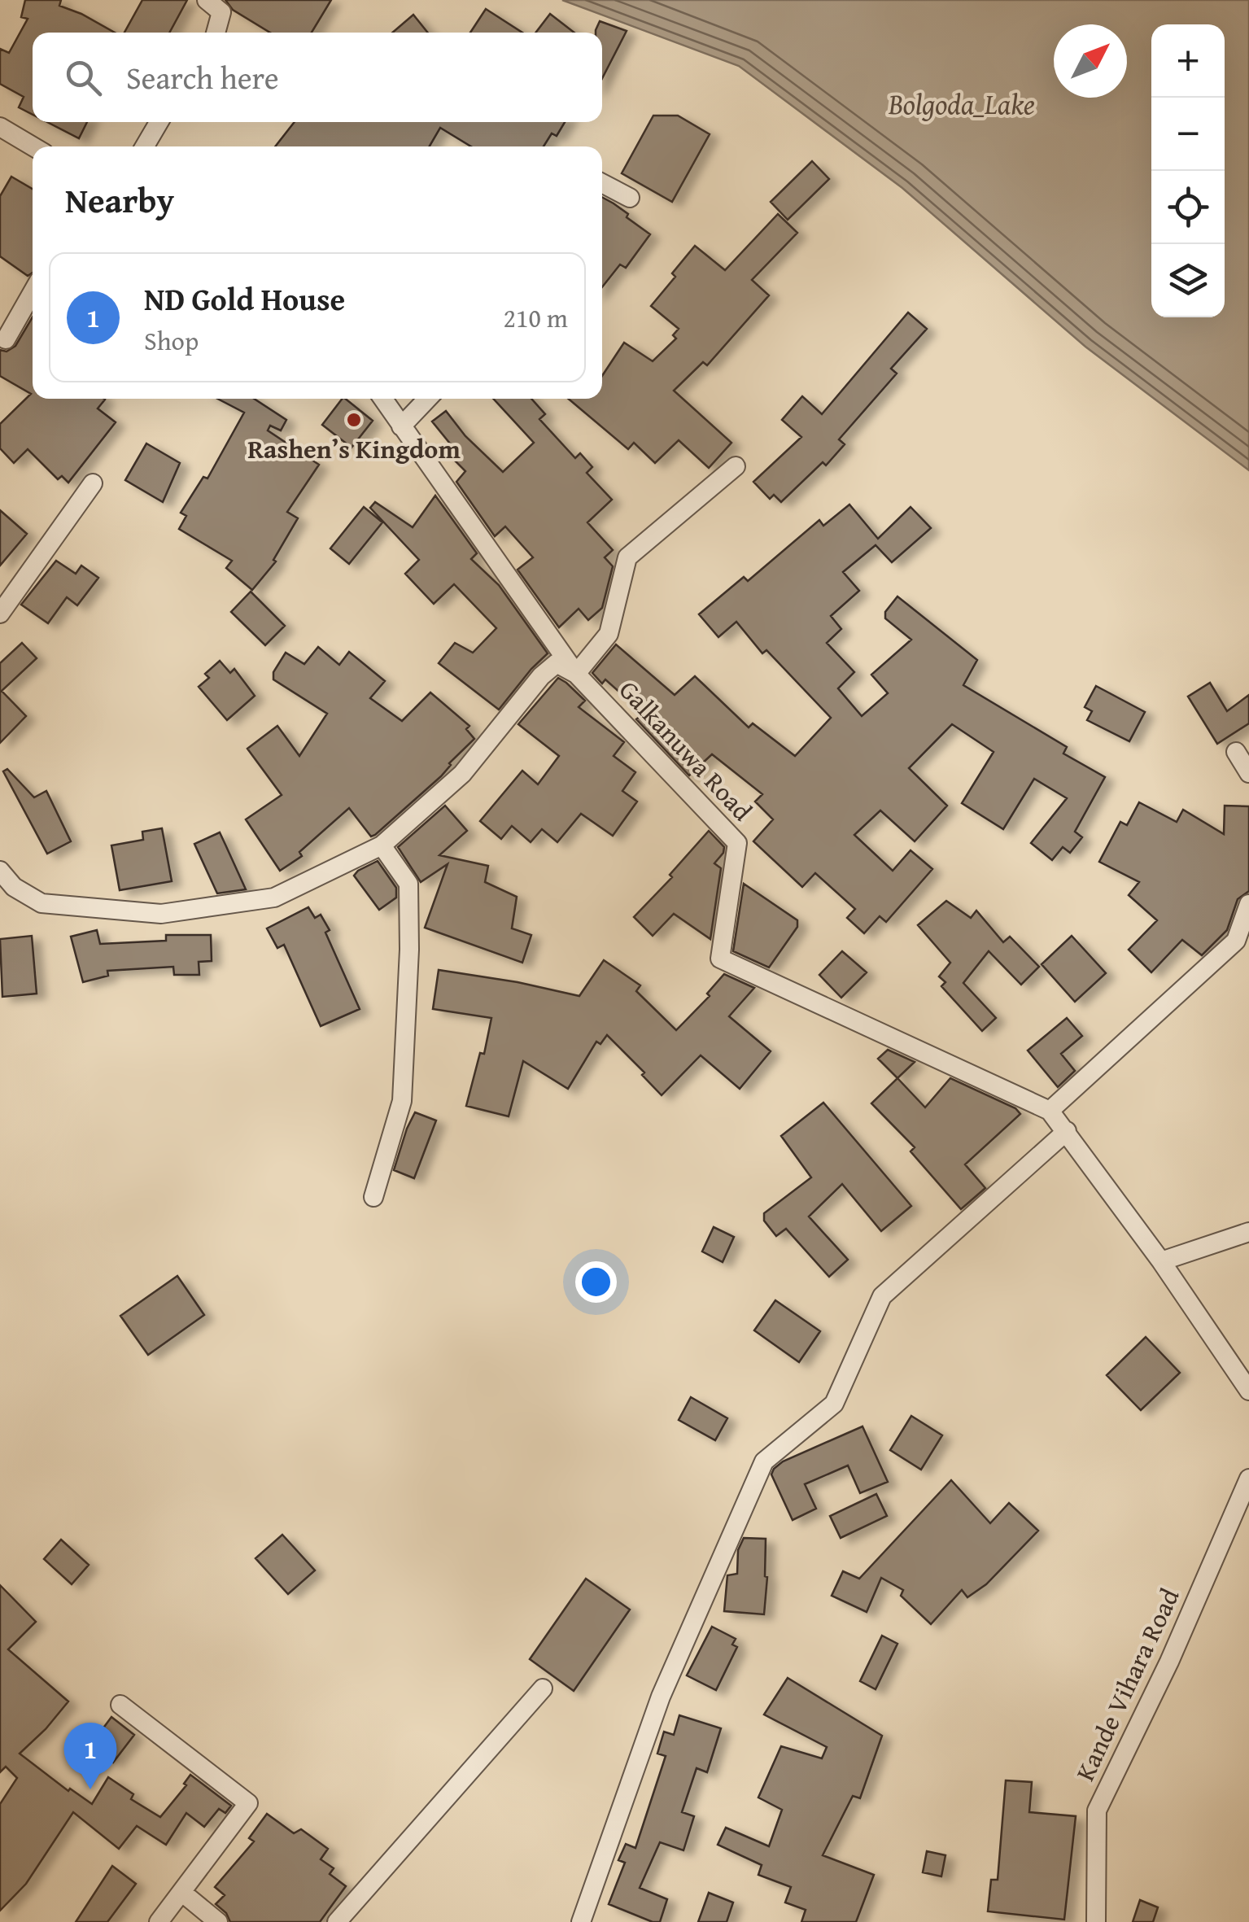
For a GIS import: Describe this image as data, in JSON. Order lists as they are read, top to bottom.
{
  "streets": {
    "street": ["Galkanuwa Road", "Kande Vihara Road"]
  },
  "water": ["Bolgoda_Lake"],
  "places": ["Rashen’s Kingdom"],
  "north": "top right",
  "page": {
    "map_buttons": ["+", "−"],
    "search": "Search here",
    "heading": "Nearby",
    "list": [
      {
        "mark": "1",
        "name": "ND Gold House",
        "note": "Shop",
        "value": "210 m"
      }
    ],
    "pins": "1"
  }
}
